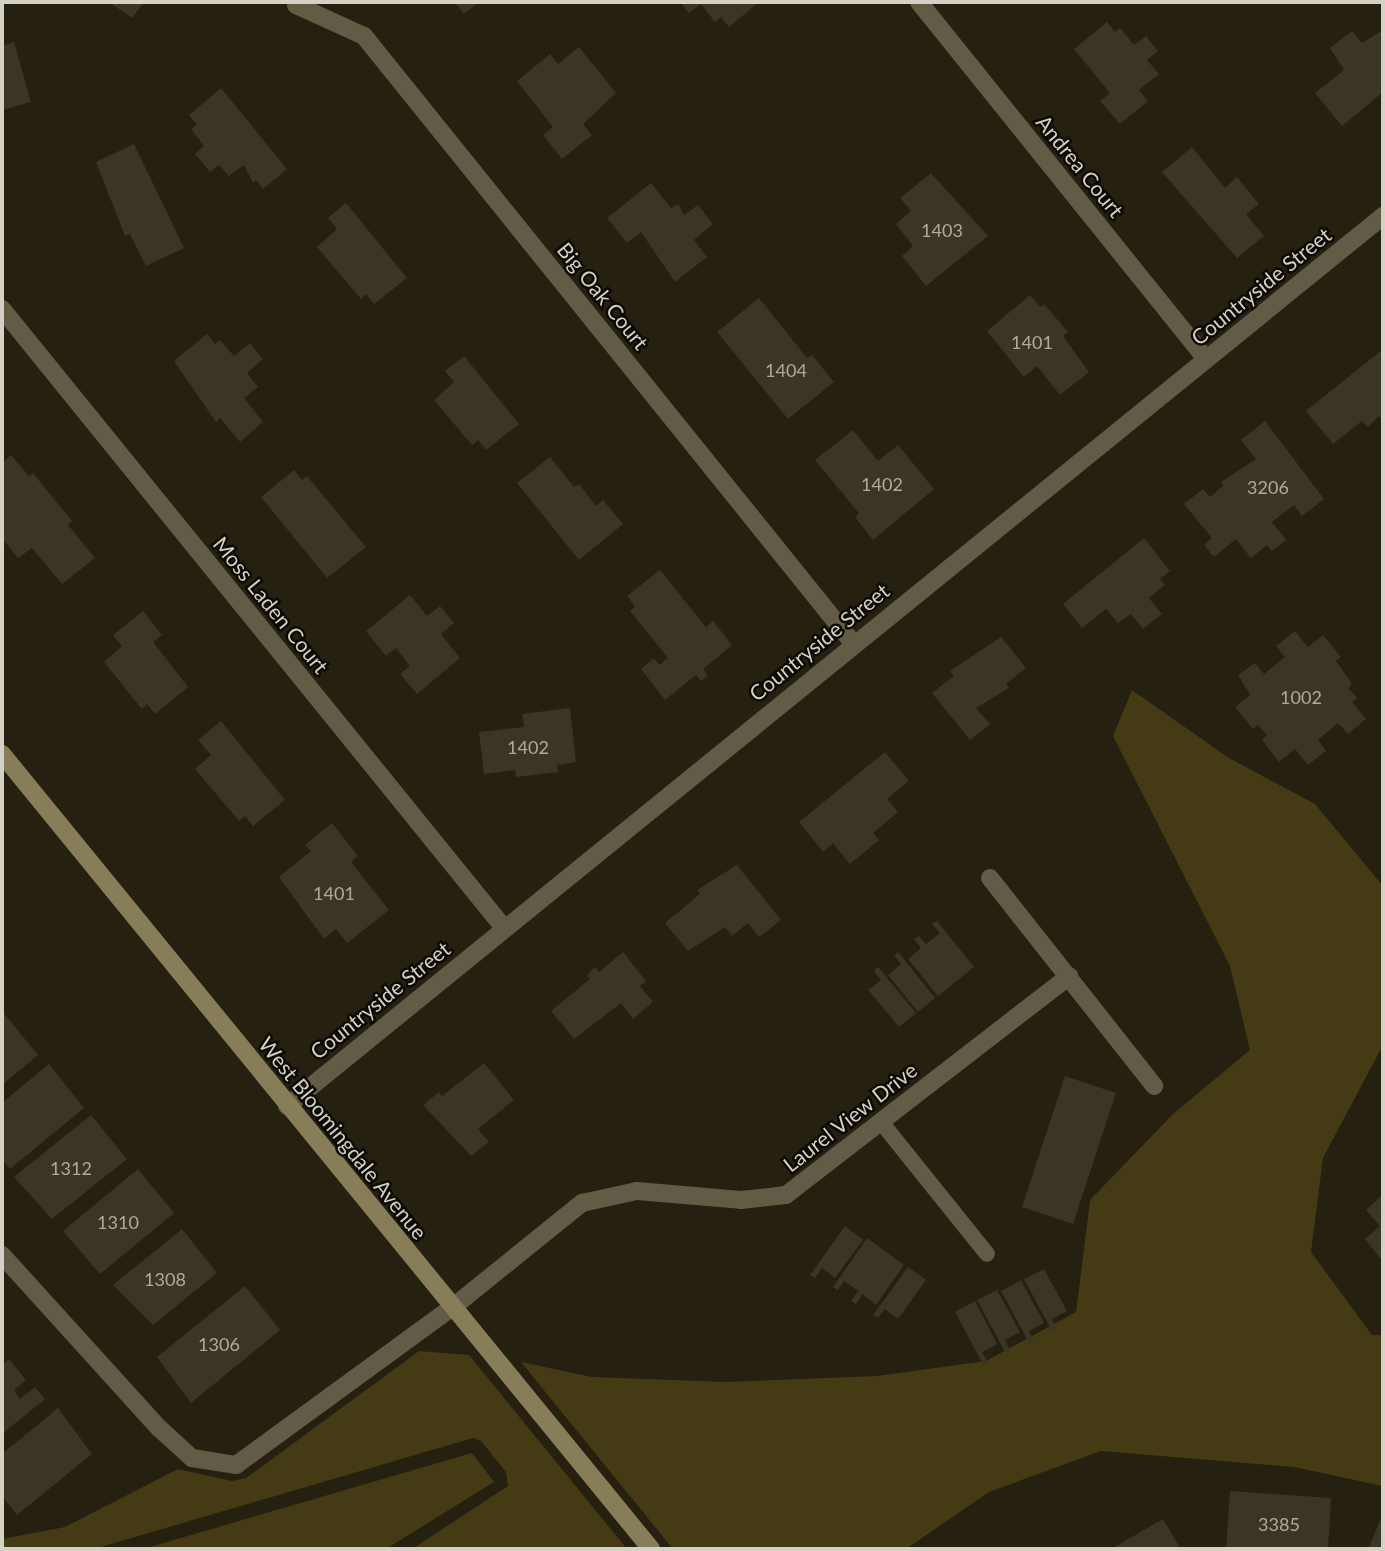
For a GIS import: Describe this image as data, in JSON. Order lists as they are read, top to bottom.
{
  "streets": {
    "main road": ["West Bloomingdale Avenue"],
    "street": [
      "Andrea Court",
      "Countryside Street",
      "Big Oak Court",
      "Moss Laden Court",
      "Laurel View Drive"
    ]
  },
  "crossings": [
    ["Andrea Court", "Countryside Street"],
    ["Countryside Street", "Big Oak Court"],
    ["Countryside Street", "Moss Laden Court"],
    ["Countryside Street", "West Bloomingdale Avenue"],
    ["Laurel View Drive", "West Bloomingdale Avenue"]
  ],
  "house_numbers": [
    "1403",
    "1401",
    "1404",
    "1402",
    "3206",
    "1002",
    "1402",
    "1401",
    "1312",
    "1310",
    "1308",
    "1306",
    "3385"
  ]
}
